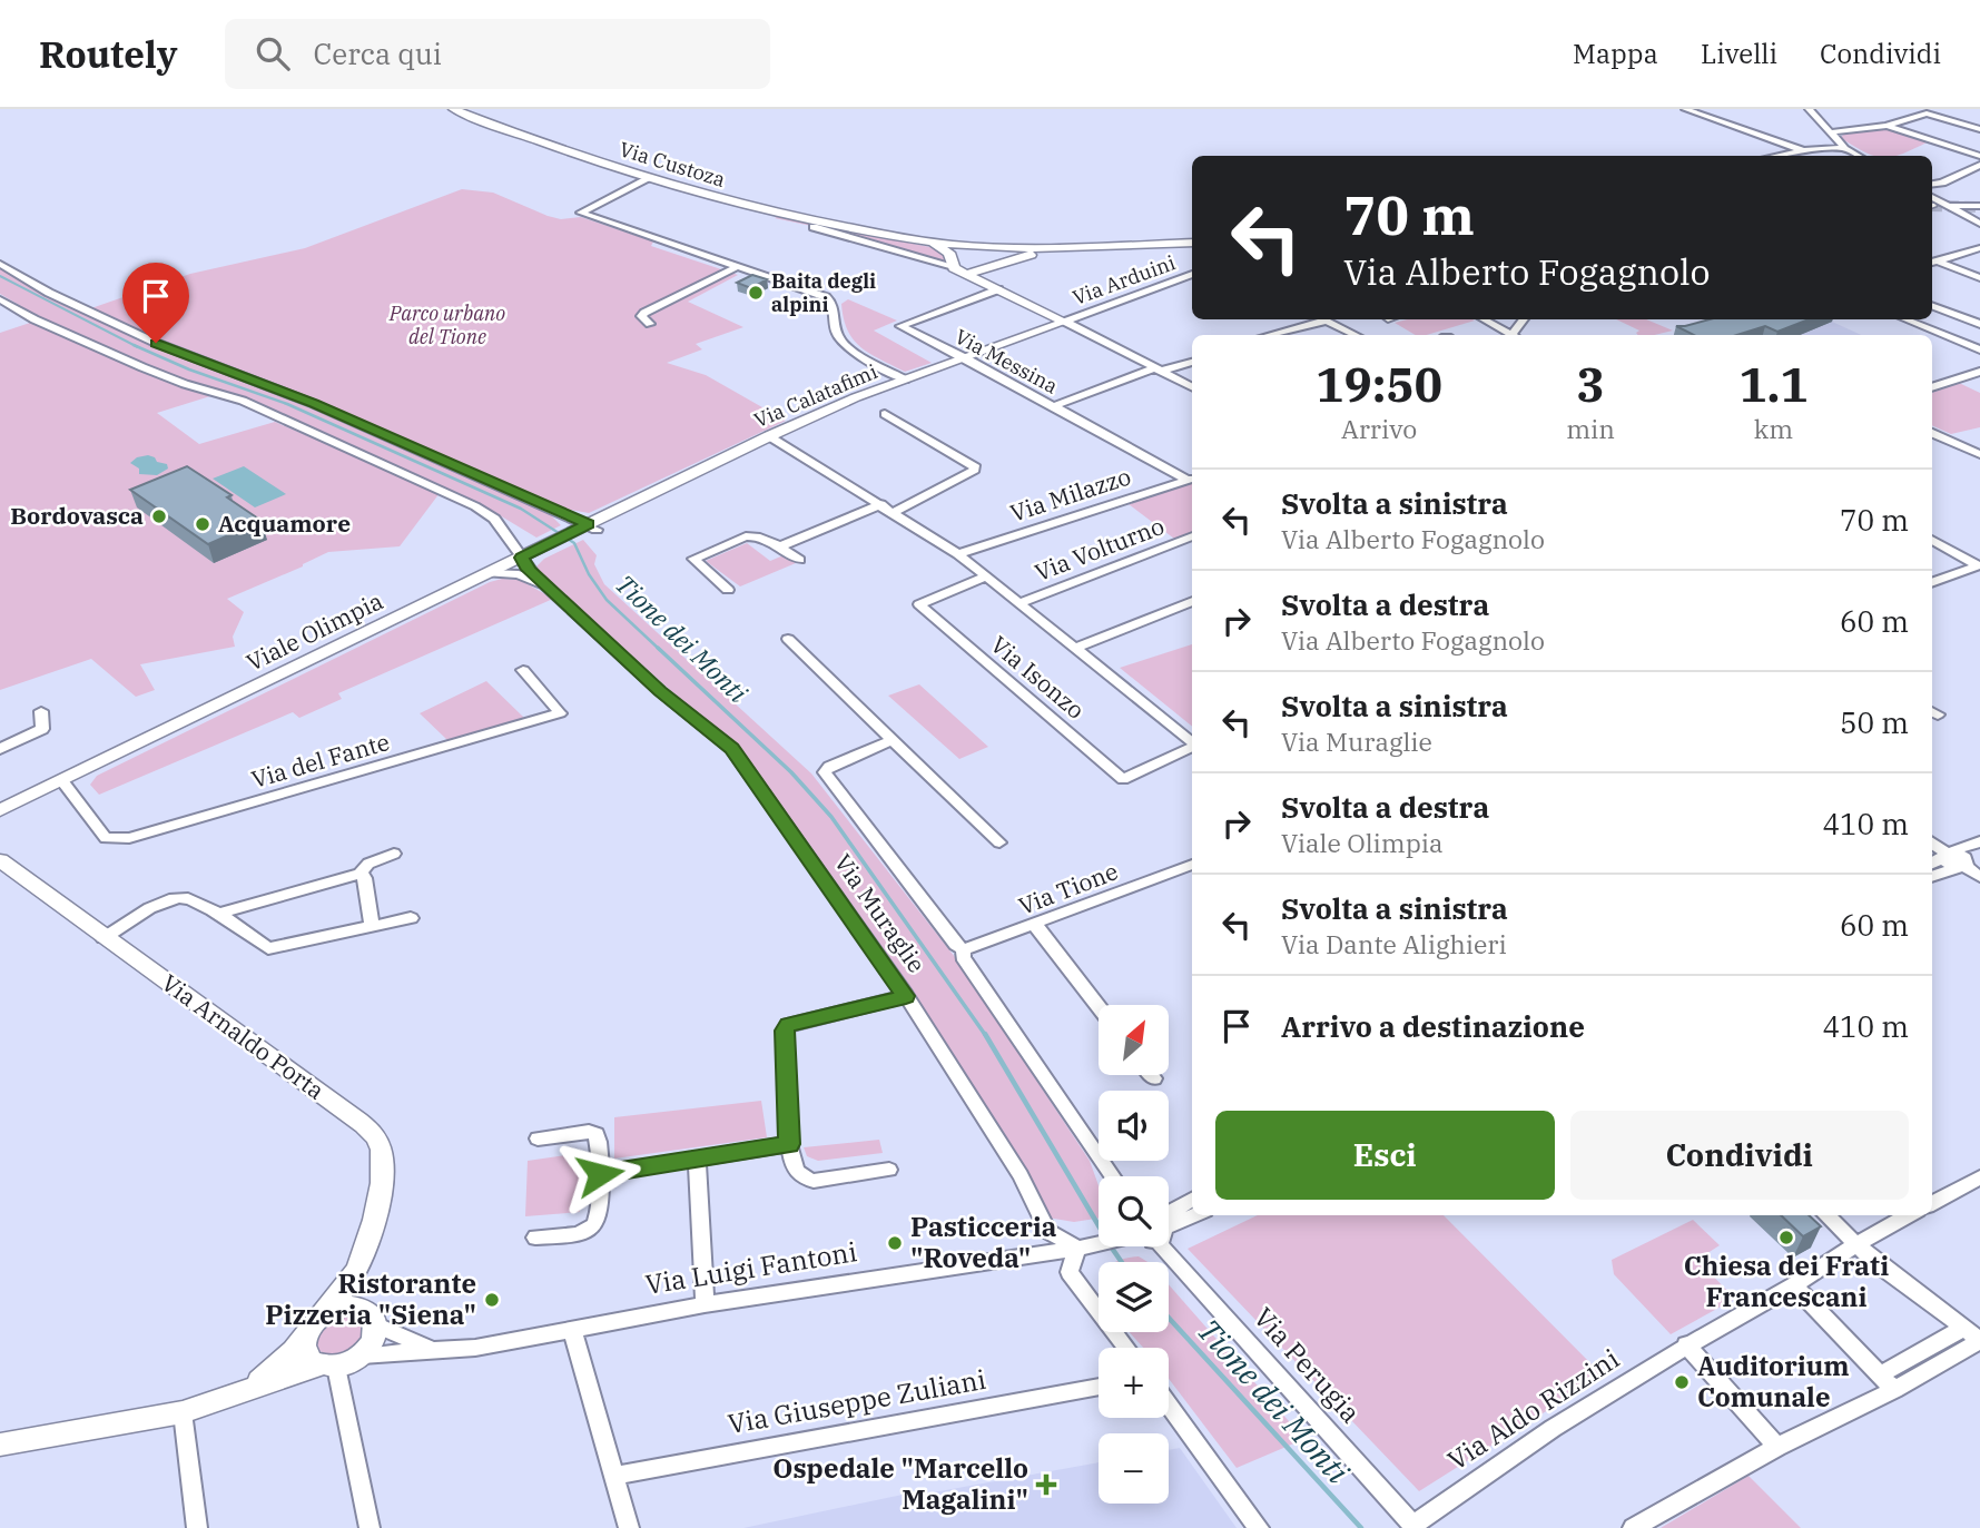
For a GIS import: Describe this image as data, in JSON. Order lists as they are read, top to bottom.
{
  "streets": {
    "main road": [
      "Via Custoza",
      "Via Calatafimi",
      "Viale Olimpia",
      "Via Arnaldo Porta",
      "Via Luigi Fantoni"
    ],
    "street": [
      "Via Arduini",
      "Via Messina",
      "Via Milazzo",
      "Via Volturno",
      "Via Isonzo",
      "Via del Fante",
      "Via Tione",
      "Via Muraglie",
      "Via Perugia",
      "Via Giuseppe Zuliani",
      "Via Aldo Rizzini"
    ]
  },
  "crossings": [
    ["Via Custoza", "Via Arduini"],
    ["Via Custoza", "Via Messina"],
    ["Via Custoza", "Via Calatafimi"],
    ["Via Arduini", "Via Calatafimi"],
    ["Via Messina", "Via Calatafimi"],
    ["Via Messina", "Via Milazzo"],
    ["Via Calatafimi", "Viale Olimpia"],
    ["Via Calatafimi", "Via Isonzo"],
    ["Via Milazzo", "Via Isonzo"],
    ["Via Volturno", "Via Isonzo"],
    ["Viale Olimpia", "Via del Fante"],
    ["Viale Olimpia", "Via Muraglie"],
    ["Via Muraglie", "Via Luigi Fantoni"],
    ["Via Arnaldo Porta", "Via Luigi Fantoni"],
    ["Via Perugia", "Via Aldo Rizzini"]
  ],
  "water": ["Tione dei Monti"],
  "parks": ["Parco urbano del Tione"],
  "places": {
    "other": [
      "Baita degli alpini",
      "Bordovasca",
      "Acquamore",
      "Chiesa dei Frati Francescani",
      "Pasticceria \"Roveda\"",
      "Ristorante Pizzeria \"Siena\"",
      "Auditorium Comunale"
    ],
    "health": ["Ospedale \"Marcello Magalini\""]
  },
  "north": "top right",
  "page": {
    "header": "Routely",
    "search": "Cerca qui",
    "nav": ["Mappa", "Livelli", "Condividi"],
    "turn": ["70 m", "Via Alberto Fogagnolo"],
    "eta": [
      "19:50",
      "Arrivo",
      "3",
      "min",
      "1.1",
      "km"
    ],
    "list": [
      {
        "name": "Svolta a sinistra",
        "note": "Via Alberto Fogagnolo",
        "value": "70 m"
      },
      {
        "name": "Svolta a destra",
        "note": "Via Alberto Fogagnolo",
        "value": "60 m"
      },
      {
        "name": "Svolta a sinistra",
        "note": "Via Muraglie",
        "value": "50 m"
      },
      {
        "name": "Svolta a destra",
        "note": "Viale Olimpia",
        "value": "410 m"
      },
      {
        "name": "Svolta a sinistra",
        "note": "Via Dante Alighieri",
        "value": "60 m"
      },
      {
        "name": "Arrivo a destinazione",
        "value": "410 m"
      }
    ],
    "map_buttons": ["+", "−"],
    "buttons": ["Esci", "Condividi"]
  }
}
